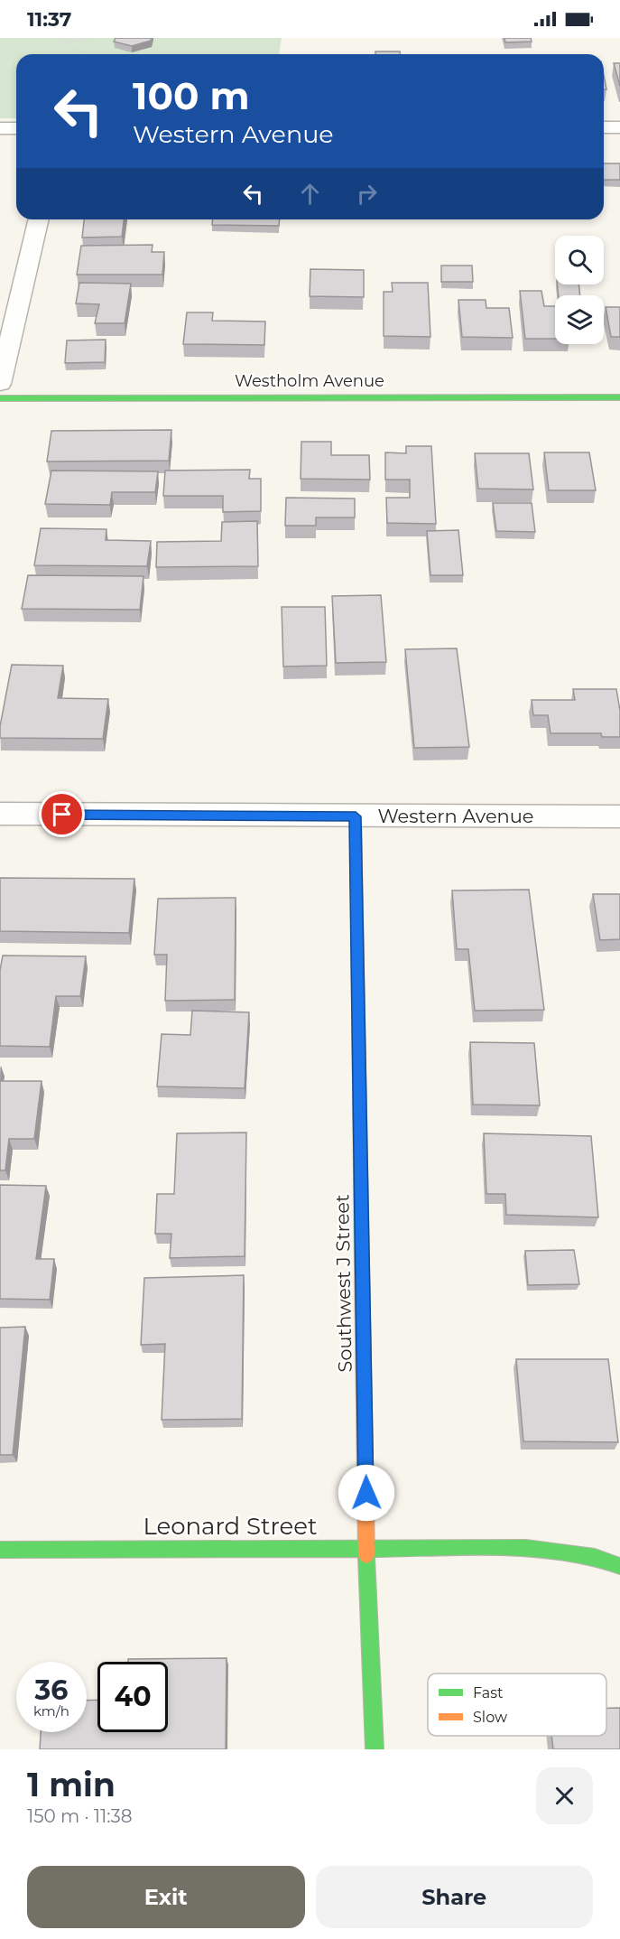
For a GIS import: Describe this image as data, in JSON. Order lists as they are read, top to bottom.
{
  "streets": {
    "street": [
      "Westholm Avenue",
      "Western Avenue",
      "Southwest J Street",
      "Leonard Street"
    ]
  },
  "crossings": [
    ["Western Avenue", "Southwest J Street"],
    ["Southwest J Street", "Leonard Street"]
  ],
  "legend": ["Fast", "Slow"],
  "page": {
    "status": "11:37",
    "turn": ["100 m", "Western Avenue"],
    "speed": "36 km/h",
    "limit": "40",
    "heading": ["1 min", "150 m · 11:38"],
    "buttons": ["Exit", "Share"]
  }
}
